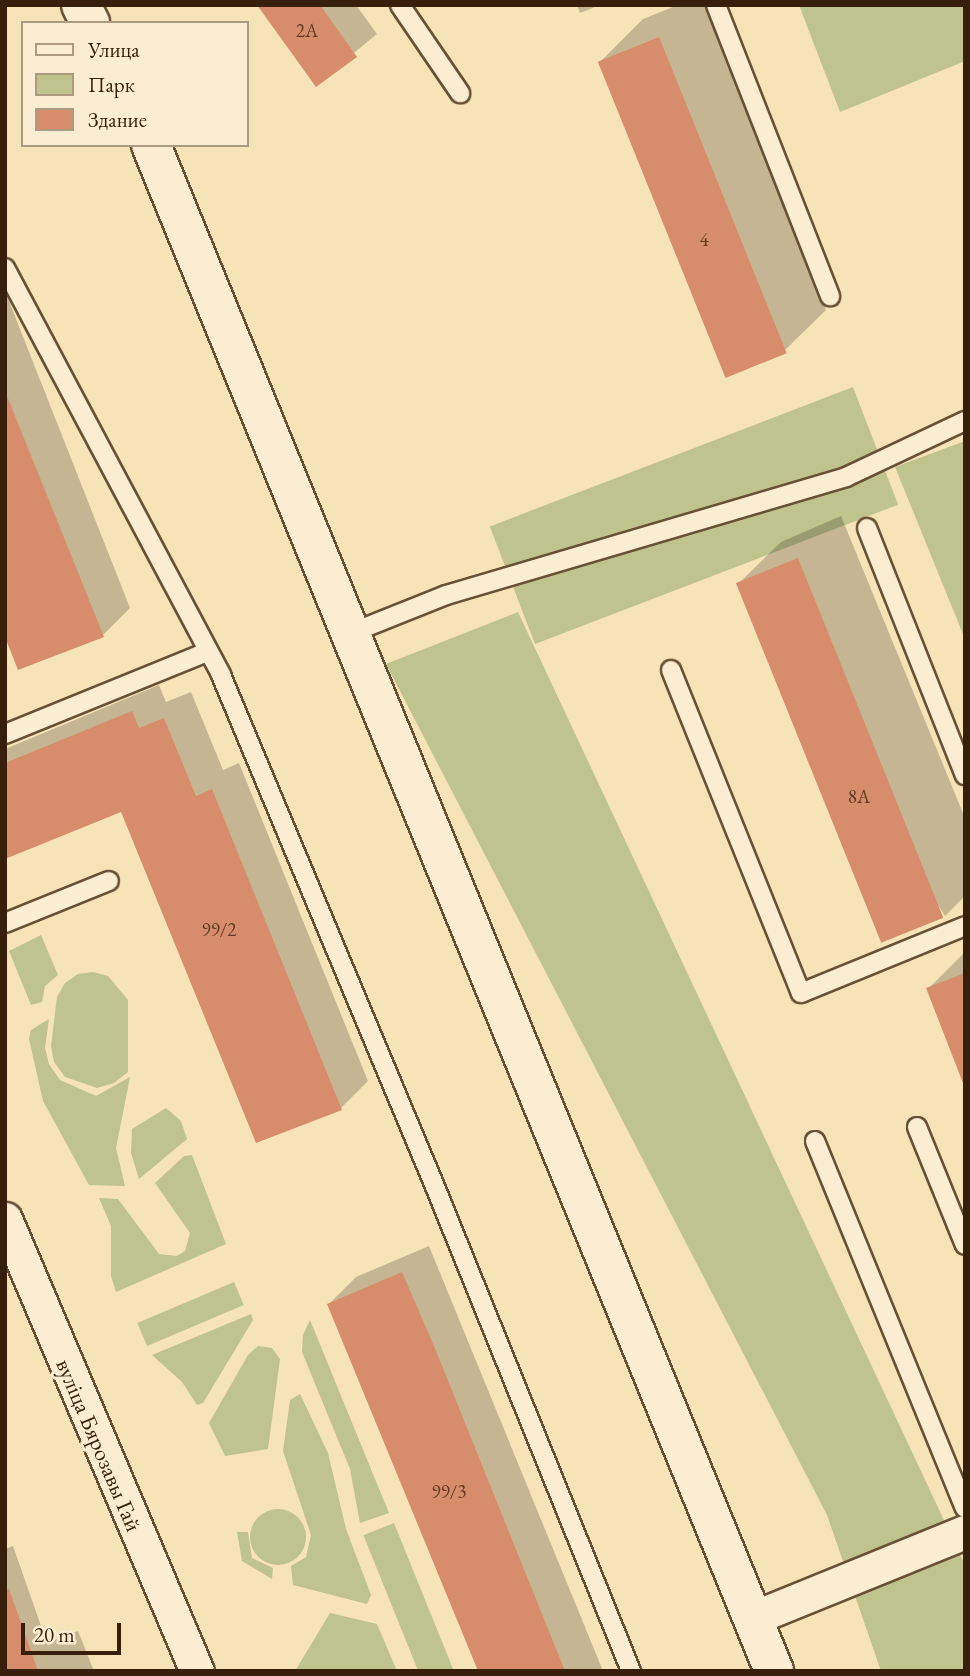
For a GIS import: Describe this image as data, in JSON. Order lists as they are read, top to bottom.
{
  "streets": {
    "street": ["вуліца Бярозавы Гай"]
  },
  "house_numbers": [
    "2А",
    "4",
    "8А",
    "99/2",
    "99/3"
  ],
  "legend": ["Улица", "Парк", "Здание"],
  "scale_bar": "20 m"
}
